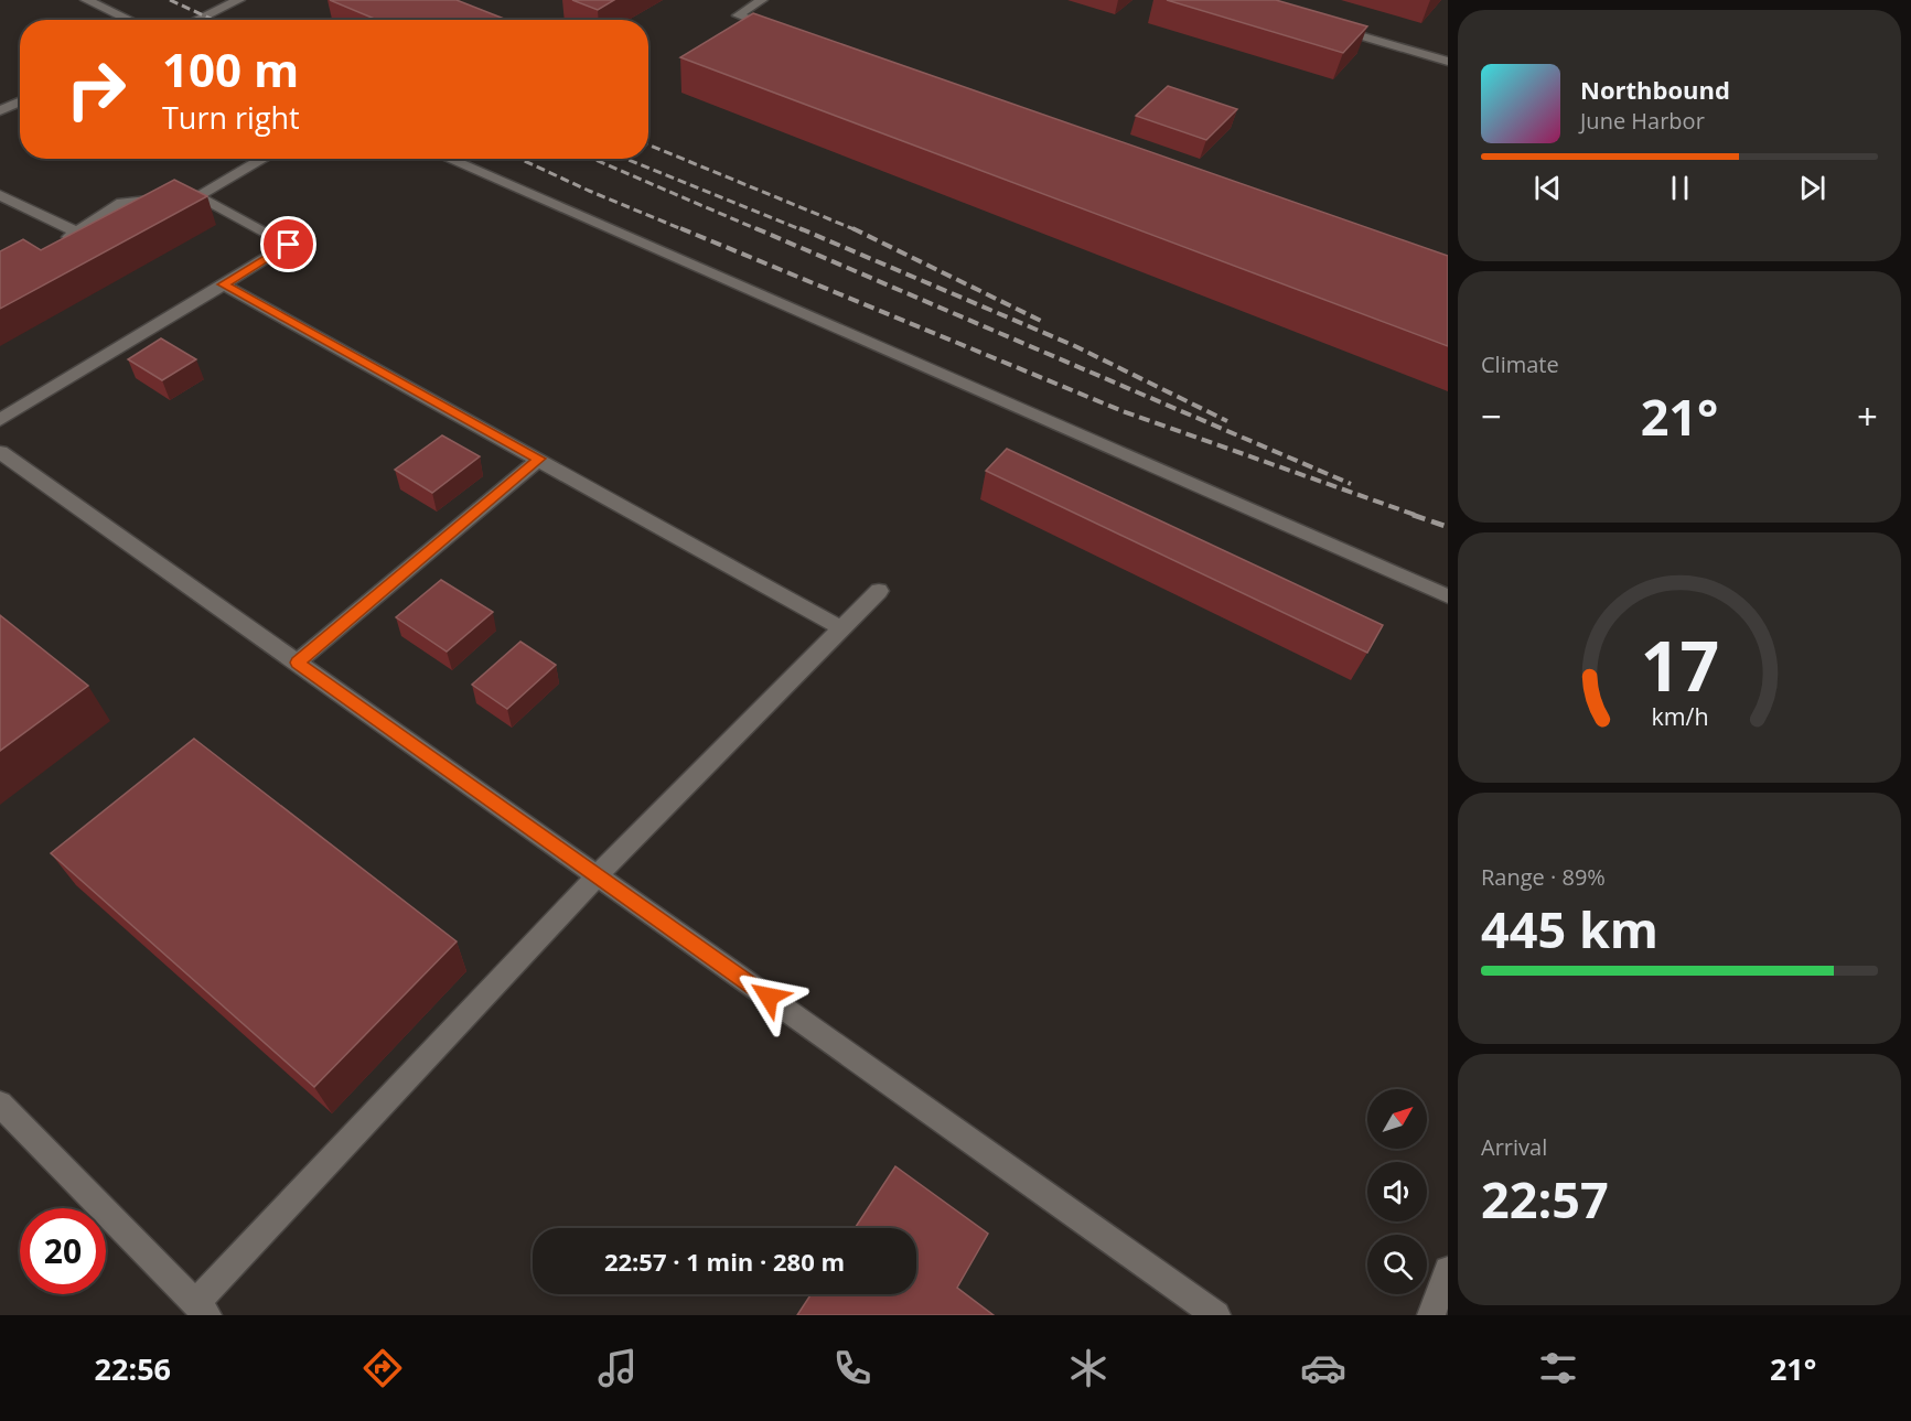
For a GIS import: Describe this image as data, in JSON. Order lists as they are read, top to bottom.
{
  "north": "top right",
  "page": {
    "turn": ["100 m", "Turn right"],
    "song": ["Northbound", "June Harbor"],
    "tile": [
      "Climate",
      ["Range · 89%", "445 km"],
      ["Arrival", "22:57"]
    ],
    "heat": ["−", "21°", "+"],
    "limit": "20",
    "trip": "22:57 · 1 min · 280 m",
    "tabs": ["22:56", "21°"],
    "gauge": ["17", "km/h"]
  }
}
